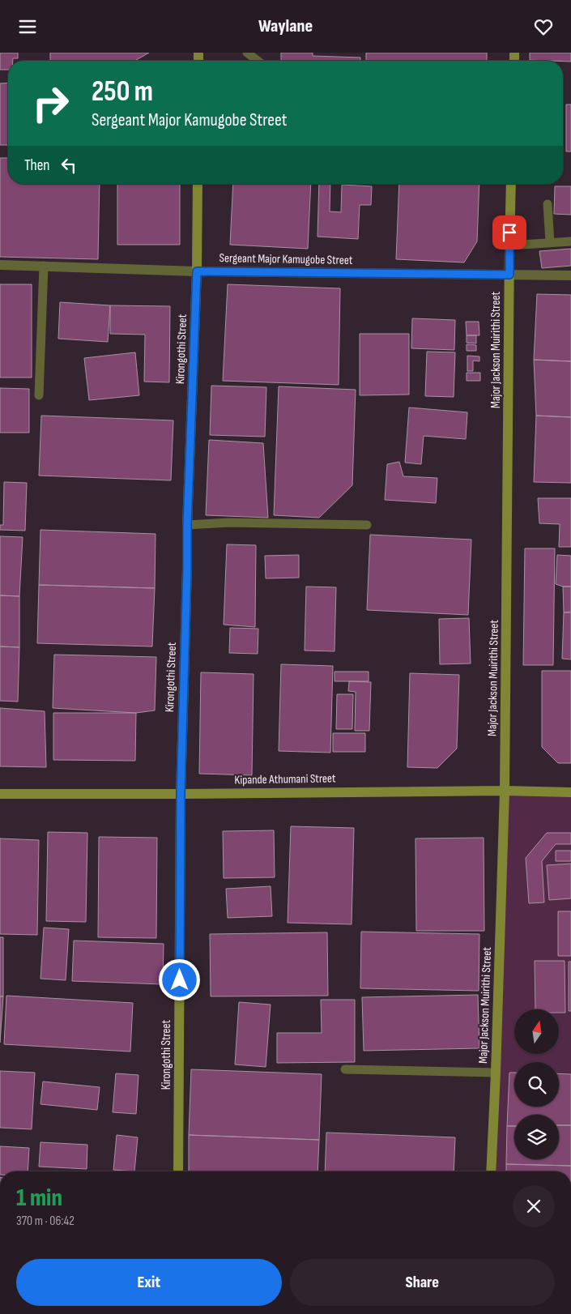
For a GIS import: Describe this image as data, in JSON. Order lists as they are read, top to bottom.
{
  "streets": {
    "street": [
      "Sergeant Major Kamugobe Street",
      "Kirongothi Street",
      "Major Jackson Muirithi Street",
      "Kipande Athumani Street"
    ]
  },
  "crossings": [
    ["Sergeant Major Kamugobe Street", "Kirongothi Street"],
    ["Sergeant Major Kamugobe Street", "Major Jackson Muirithi Street"],
    ["Kirongothi Street", "Kipande Athumani Street"],
    ["Major Jackson Muirithi Street", "Kipande Athumani Street"]
  ],
  "north": "top",
  "page": {
    "header": "Waylane",
    "turn": ["250 m", "Sergeant Major Kamugobe Street"],
    "then": "Then",
    "heading": ["1 min", "370 m · 06:42"],
    "buttons": ["Exit", "Share"]
  }
}
